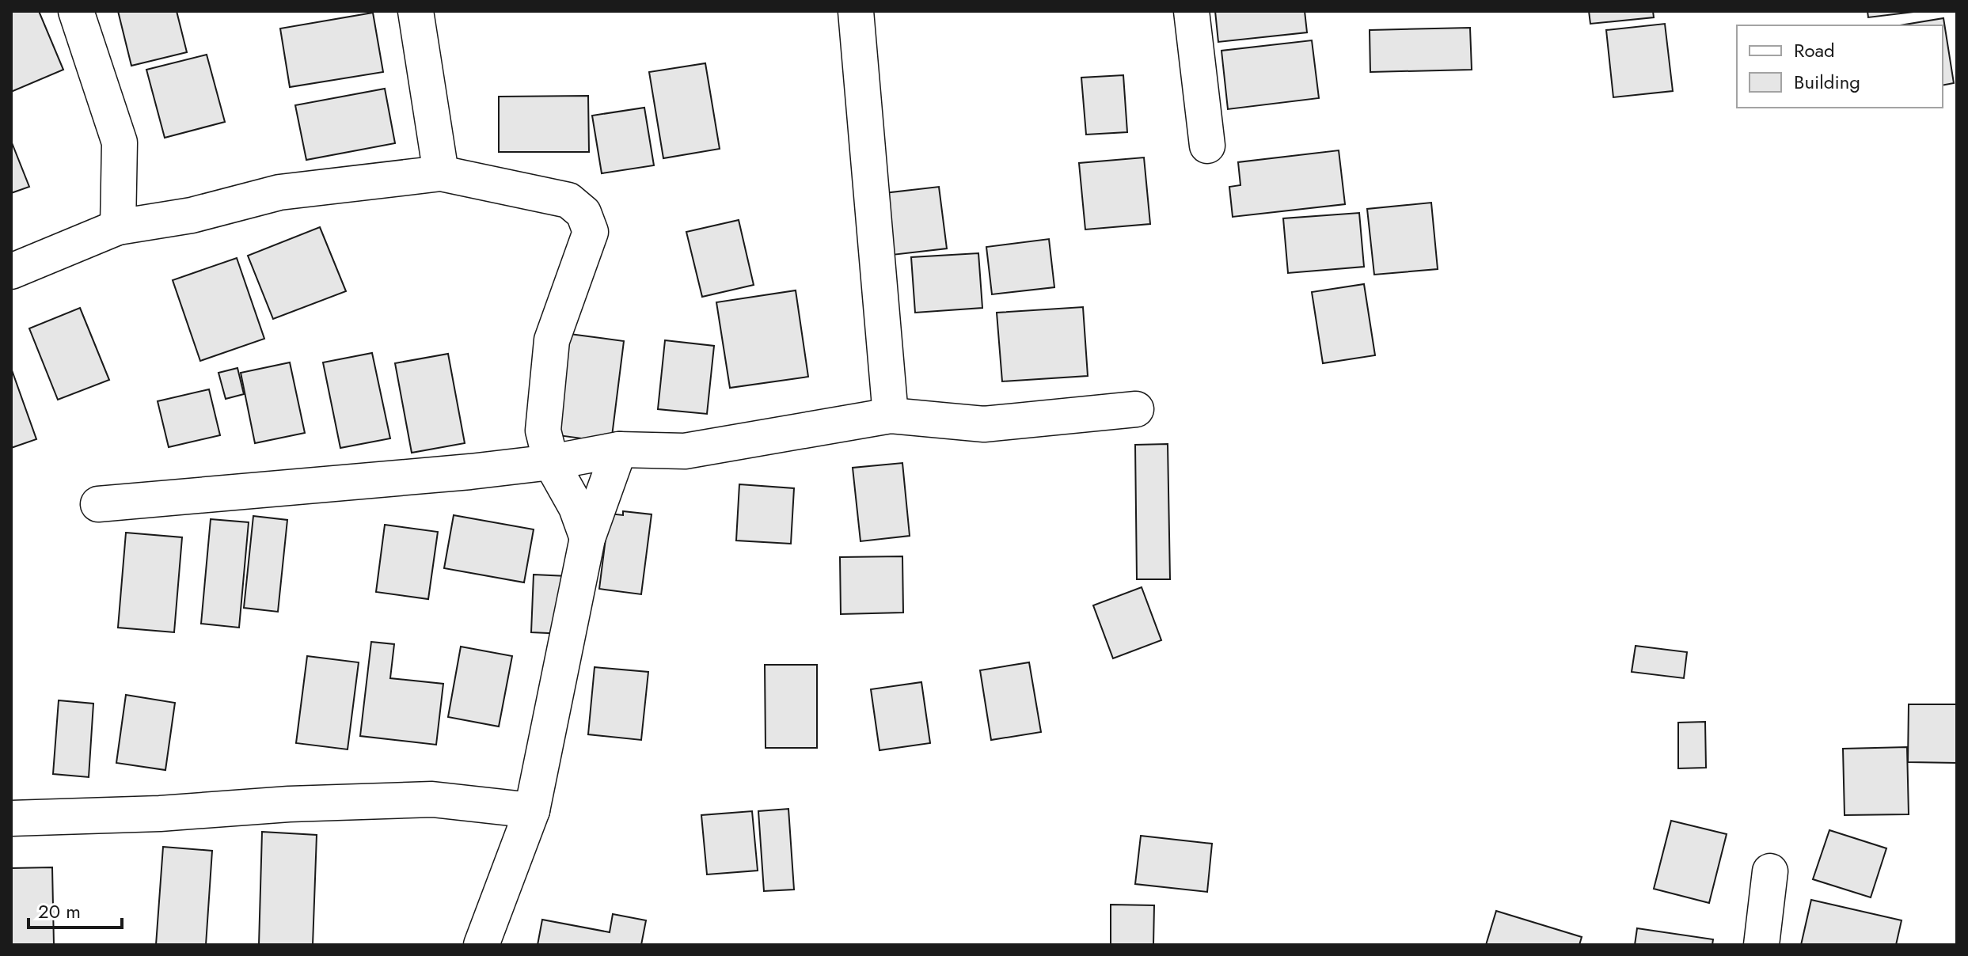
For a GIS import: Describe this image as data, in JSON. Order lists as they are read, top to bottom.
{
  "legend": ["Road", "Building"],
  "scale_bar": "20 m"
}
